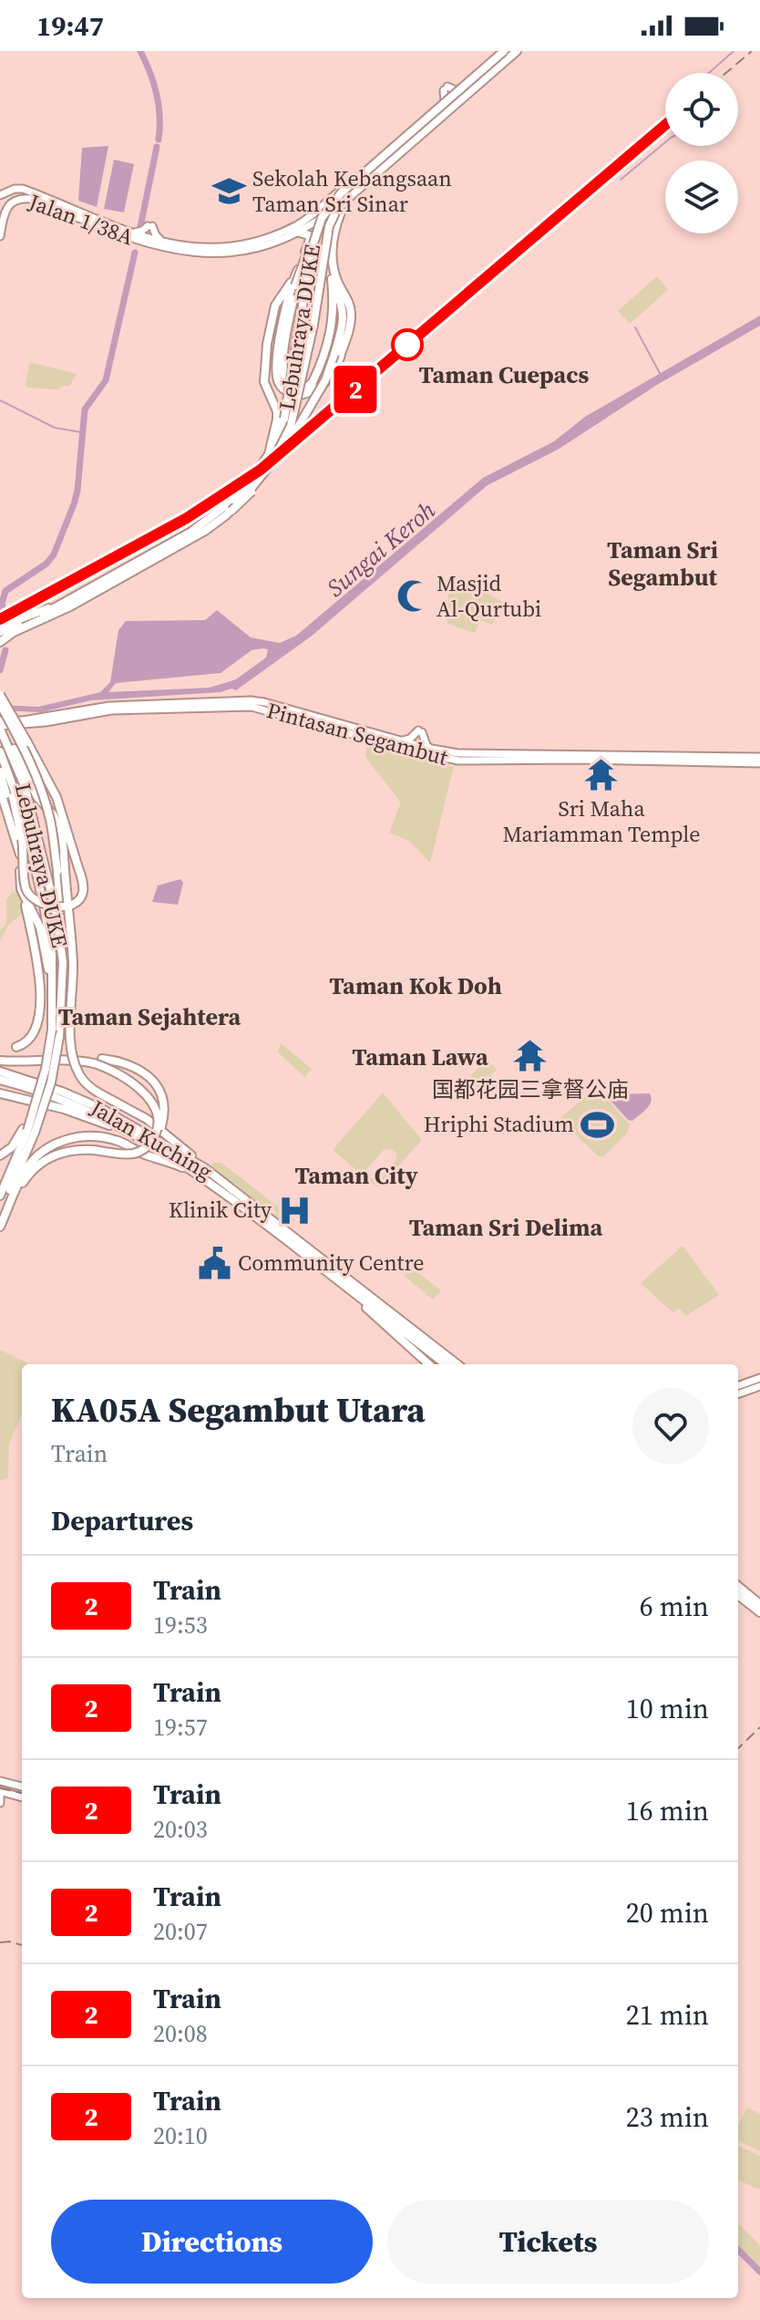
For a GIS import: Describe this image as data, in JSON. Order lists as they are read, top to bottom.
{
  "streets": {
    "highway": ["Lebuhraya DUKE", "Jalan Kuching"],
    "main road": ["Jalan 1/38A", "Pintasan Segambut"]
  },
  "crossings": [
    ["Lebuhraya DUKE", "Pintasan Segambut"]
  ],
  "districts": [
    "Taman Cuepacs",
    "Taman Sri Segambut",
    "Taman Kok Doh",
    "Taman Sejahtera",
    "Taman Lawa",
    "Taman City",
    "Taman Sri Delima"
  ],
  "water": ["Sungai Keroh"],
  "places": {
    "school or university": ["Sekolah Kebangsaan Taman Sri Sinar"],
    "mosque": ["Masjid Al-Qurtubi"],
    "temple": ["Sri Maha Mariamman Temple", "国都花园三拿督公庙"],
    "sports": ["Hriphi Stadium"],
    "hospital": ["Klinik City"],
    "public building": ["Community Centre"]
  },
  "page": {
    "status": "19:47",
    "on_map": "2",
    "heading": [
      ["KA05A Segambut Utara", "Train"],
      "Departures"
    ],
    "list": [
      {
        "mark": "2",
        "name": "Train",
        "note": "19:53",
        "value": "6 min"
      },
      {
        "mark": "2",
        "name": "Train",
        "note": "19:57",
        "value": "10 min"
      },
      {
        "mark": "2",
        "name": "Train",
        "note": "20:03",
        "value": "16 min"
      },
      {
        "mark": "2",
        "name": "Train",
        "note": "20:07",
        "value": "20 min"
      },
      {
        "mark": "2",
        "name": "Train",
        "note": "20:08",
        "value": "21 min"
      },
      {
        "mark": "2",
        "name": "Train",
        "note": "20:10",
        "value": "23 min"
      }
    ],
    "buttons": ["Directions", "Tickets"]
  }
}
